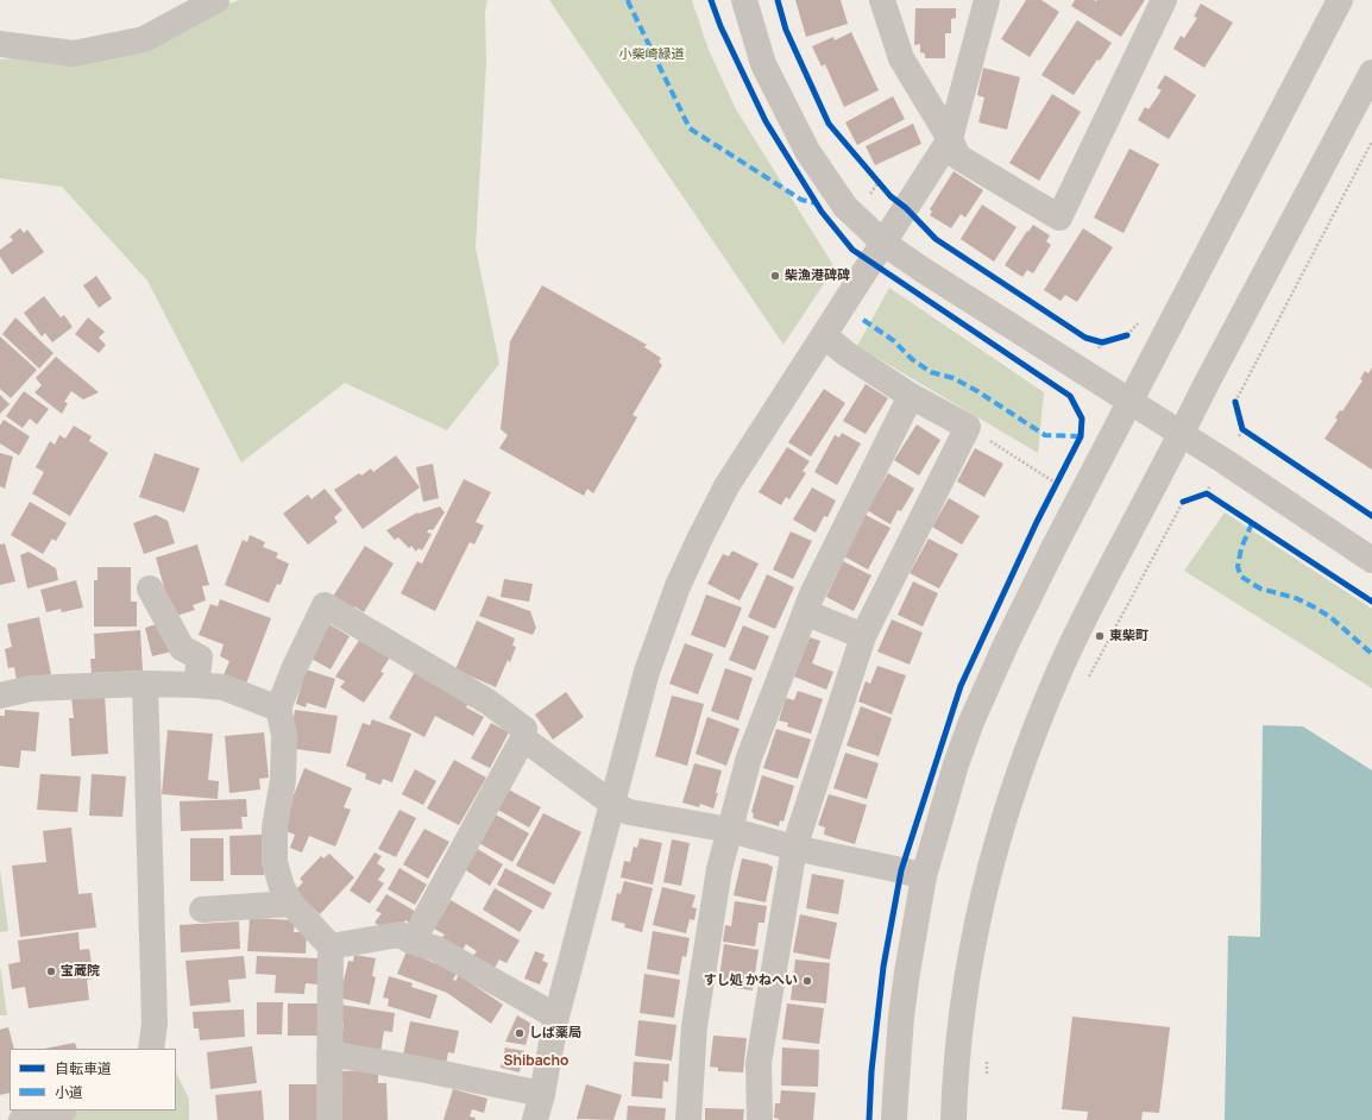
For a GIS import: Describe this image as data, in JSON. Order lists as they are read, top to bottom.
{
  "districts": ["Shibacho"],
  "parks": ["小柴崎緑道"],
  "places": [
    "柴漁港碑碑",
    "東柴町",
    "宝蔵院",
    "すし処 かねへい",
    "しば薬局"
  ],
  "legend": ["自転車道", "小道"]
}
